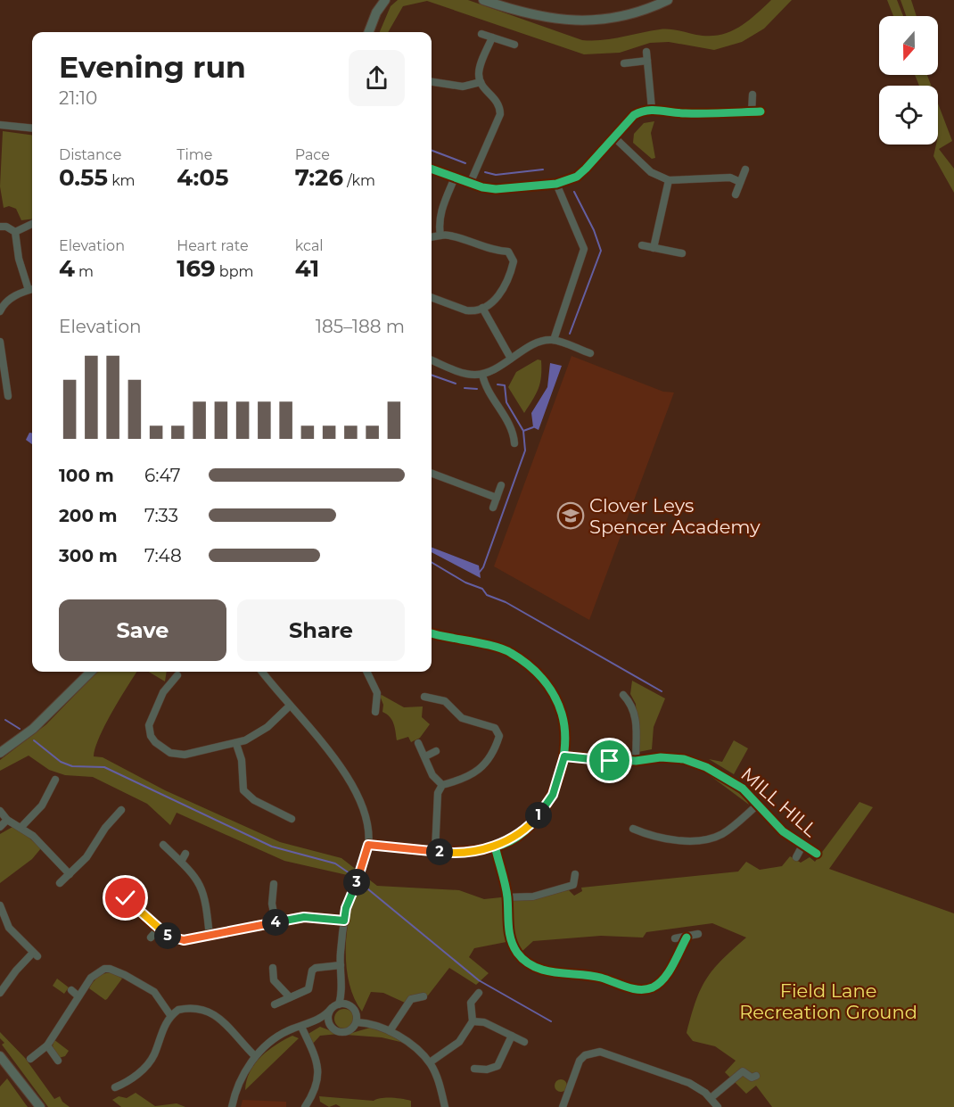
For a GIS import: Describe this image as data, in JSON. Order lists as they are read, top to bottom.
{
  "streets": {
    "street": ["MILL HILL"]
  },
  "parks": ["Field Lane Recreation Ground"],
  "places": {
    "school or university": ["Clover Leys Spencer Academy"]
  },
  "north": "bottom",
  "page": {
    "heading": ["Evening run", "21:10"],
    "stats": [
      ["Distance", "0.55 km"],
      ["Time", "4:05"],
      ["Pace", "7:26 /km"],
      ["Elevation", "4 m"],
      ["Heart rate", "169 bpm"],
      ["kcal", "41"]
    ],
    "chart": ["Elevation", "185–188 m"],
    "list": [
      {
        "name": "100 m",
        "note": "6:47"
      },
      {
        "name": "200 m",
        "note": "7:33"
      },
      {
        "name": "300 m",
        "note": "7:48"
      }
    ],
    "buttons": ["Save", "Share"],
    "pins": [
      "1",
      "2",
      "3",
      "4",
      "5"
    ]
  }
}
